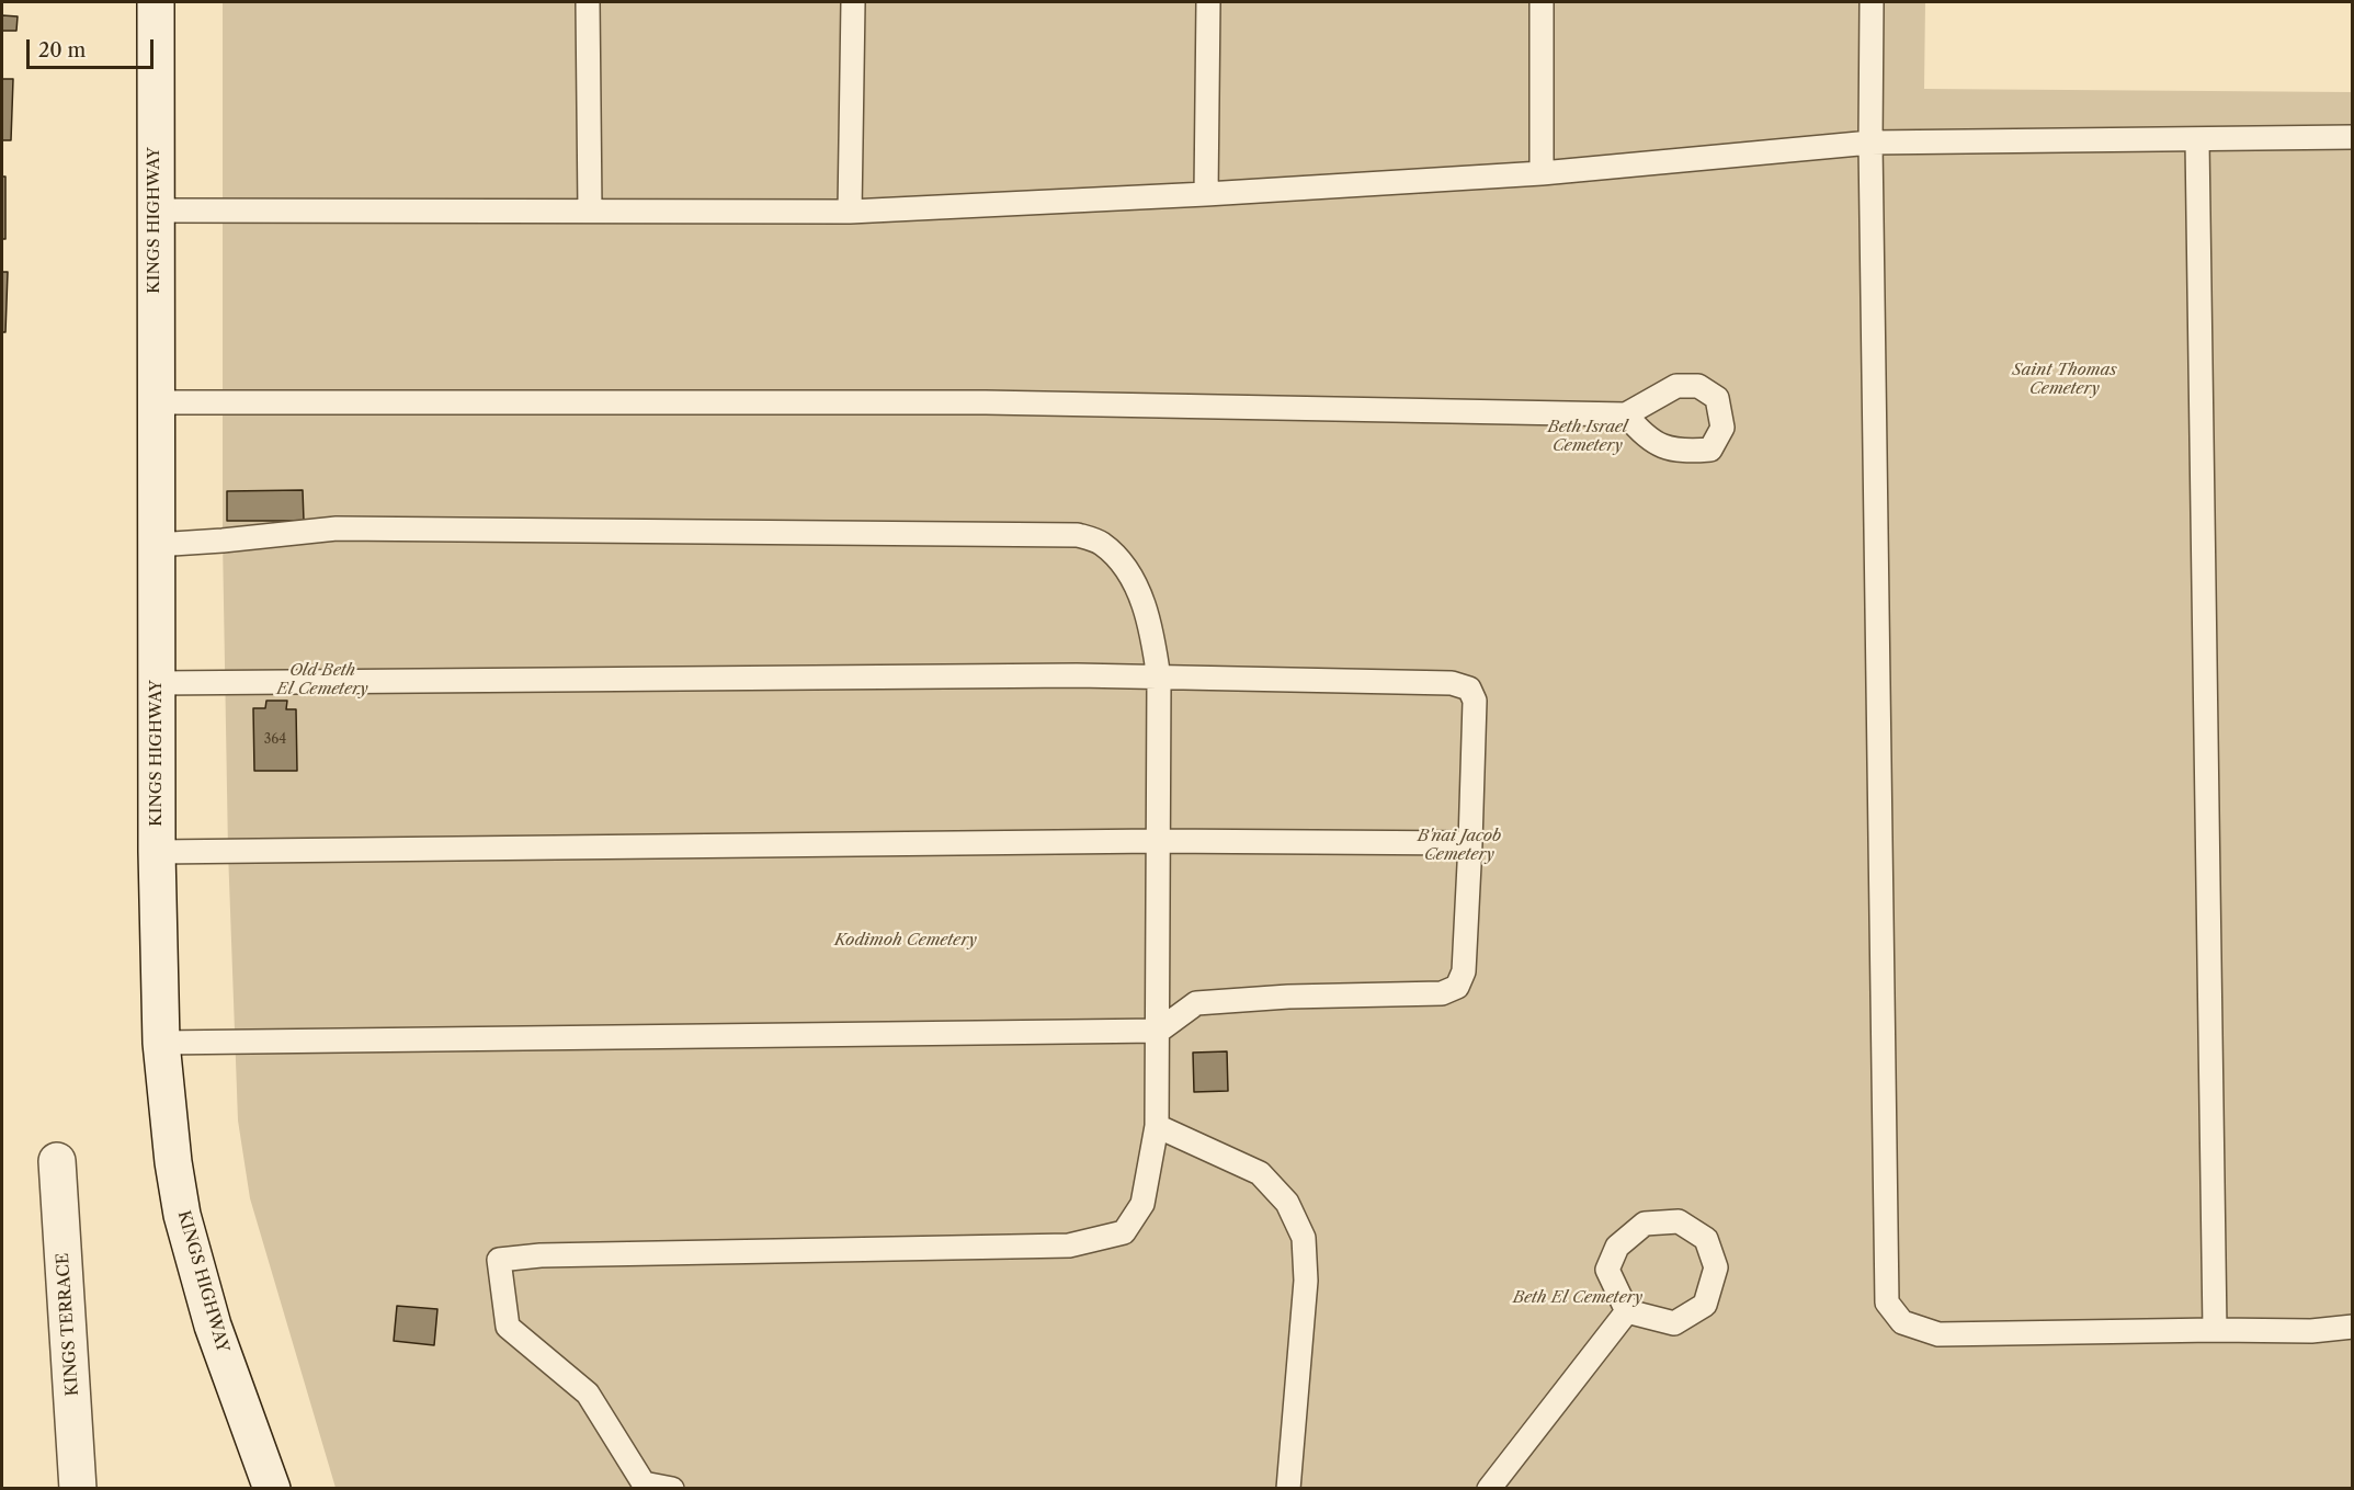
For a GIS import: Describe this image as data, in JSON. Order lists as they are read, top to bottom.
{
  "streets": {
    "main road": ["KINGS HIGHWAY", "KINGS TERRACE"]
  },
  "parks": [
    "Saint Thomas Cemetery",
    "Beth Israel Cemetery",
    "Old Beth El Cemetery",
    "B'nai Jacob Cemetery",
    "Kodimoh Cemetery",
    "Beth El Cemetery"
  ],
  "house_numbers": ["364"],
  "scale_bar": "20 m"
}
